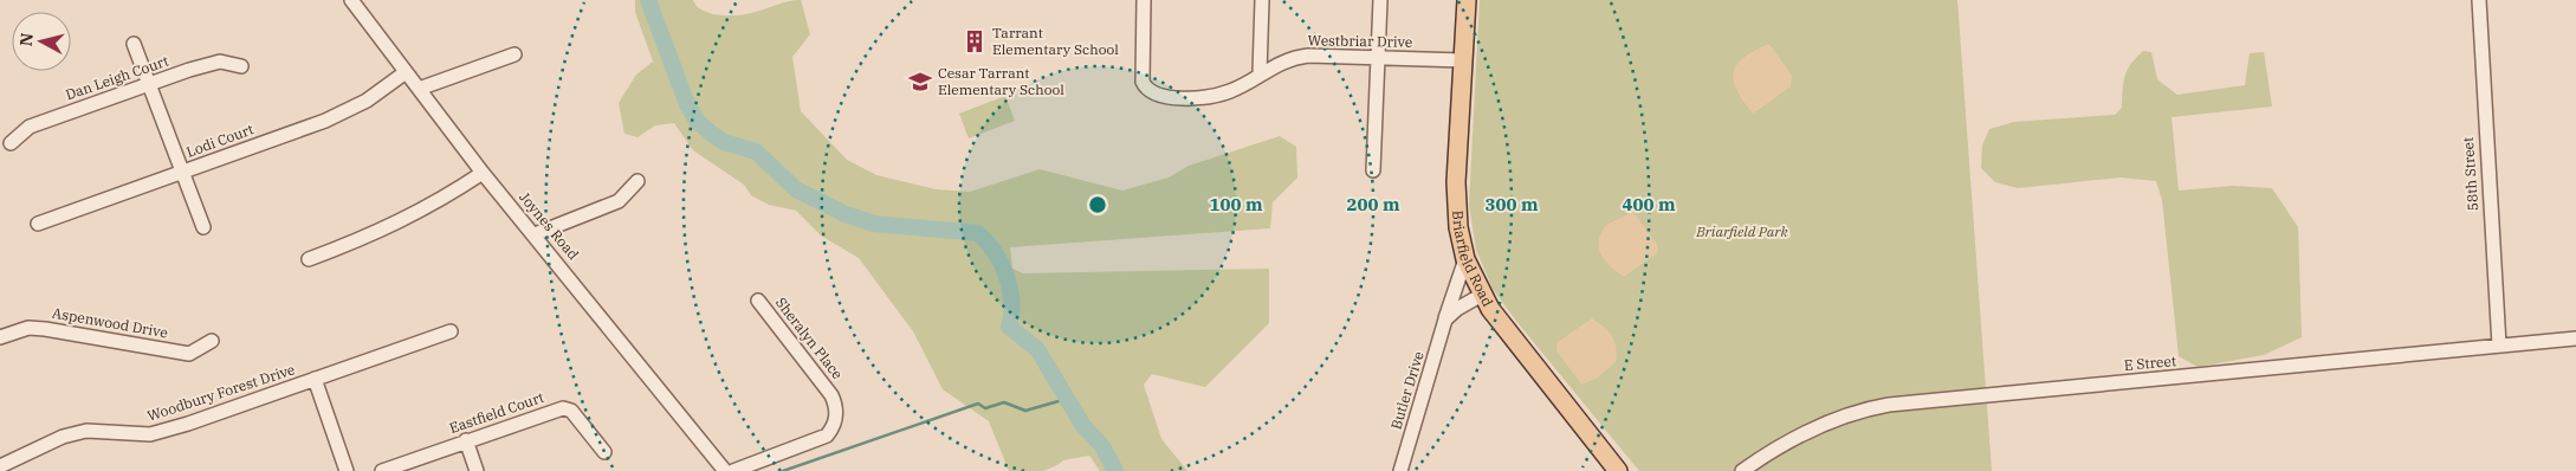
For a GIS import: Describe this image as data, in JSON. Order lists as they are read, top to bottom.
{
  "streets": {
    "main road": ["Briarfield Road"],
    "street": [
      "Westbriar Drive",
      "Dan Leigh Court",
      "Lodi Court",
      "58th Street",
      "Joynes Road",
      "Aspenwood Drive",
      "Sheralyn Place",
      "E Street",
      "Butler Drive",
      "Woodbury Forest Drive",
      "Eastfield Court"
    ]
  },
  "crossings": [
    ["Westbriar Drive", "Briarfield Road"],
    ["Lodi Court", "Joynes Road"],
    ["58th Street", "E Street"],
    ["Briarfield Road", "Butler Drive"]
  ],
  "parks": ["Briarfield Park"],
  "places": {
    "building": ["Tarrant Elementary School"],
    "school or university": ["Cesar Tarrant Elementary School"]
  },
  "north": "left",
  "rings": [
    "100 m",
    "200 m",
    "300 m",
    "400 m"
  ]
}
